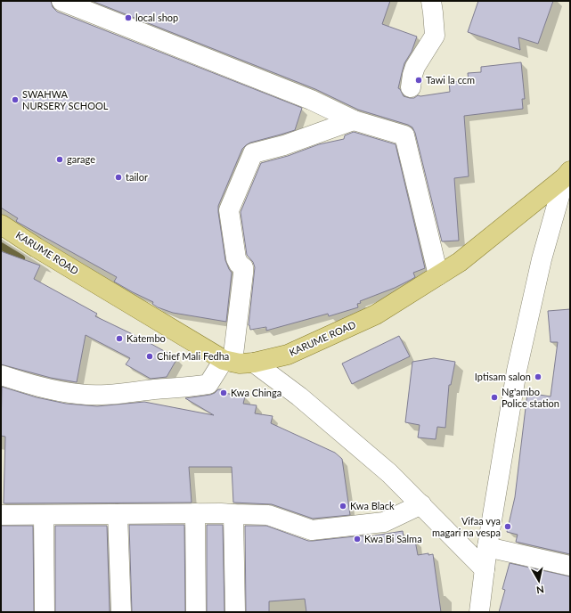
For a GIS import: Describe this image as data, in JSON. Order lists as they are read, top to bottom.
{
  "streets": {
    "main road": ["KARUME ROAD"]
  },
  "places": [
    "local shop",
    "Tawi la ccm",
    "SWAHWA NURSERY SCHOOL",
    "garage",
    "tailor",
    "Katembo",
    "Chief Mali Fedha",
    "Iptisam salon",
    "Kwa Chinga",
    "Ng'ambo Police station",
    "Kwa Black",
    "Vifaa vya magari na vespa",
    "Kwa Bi Salma"
  ],
  "north": "bottom"
}
